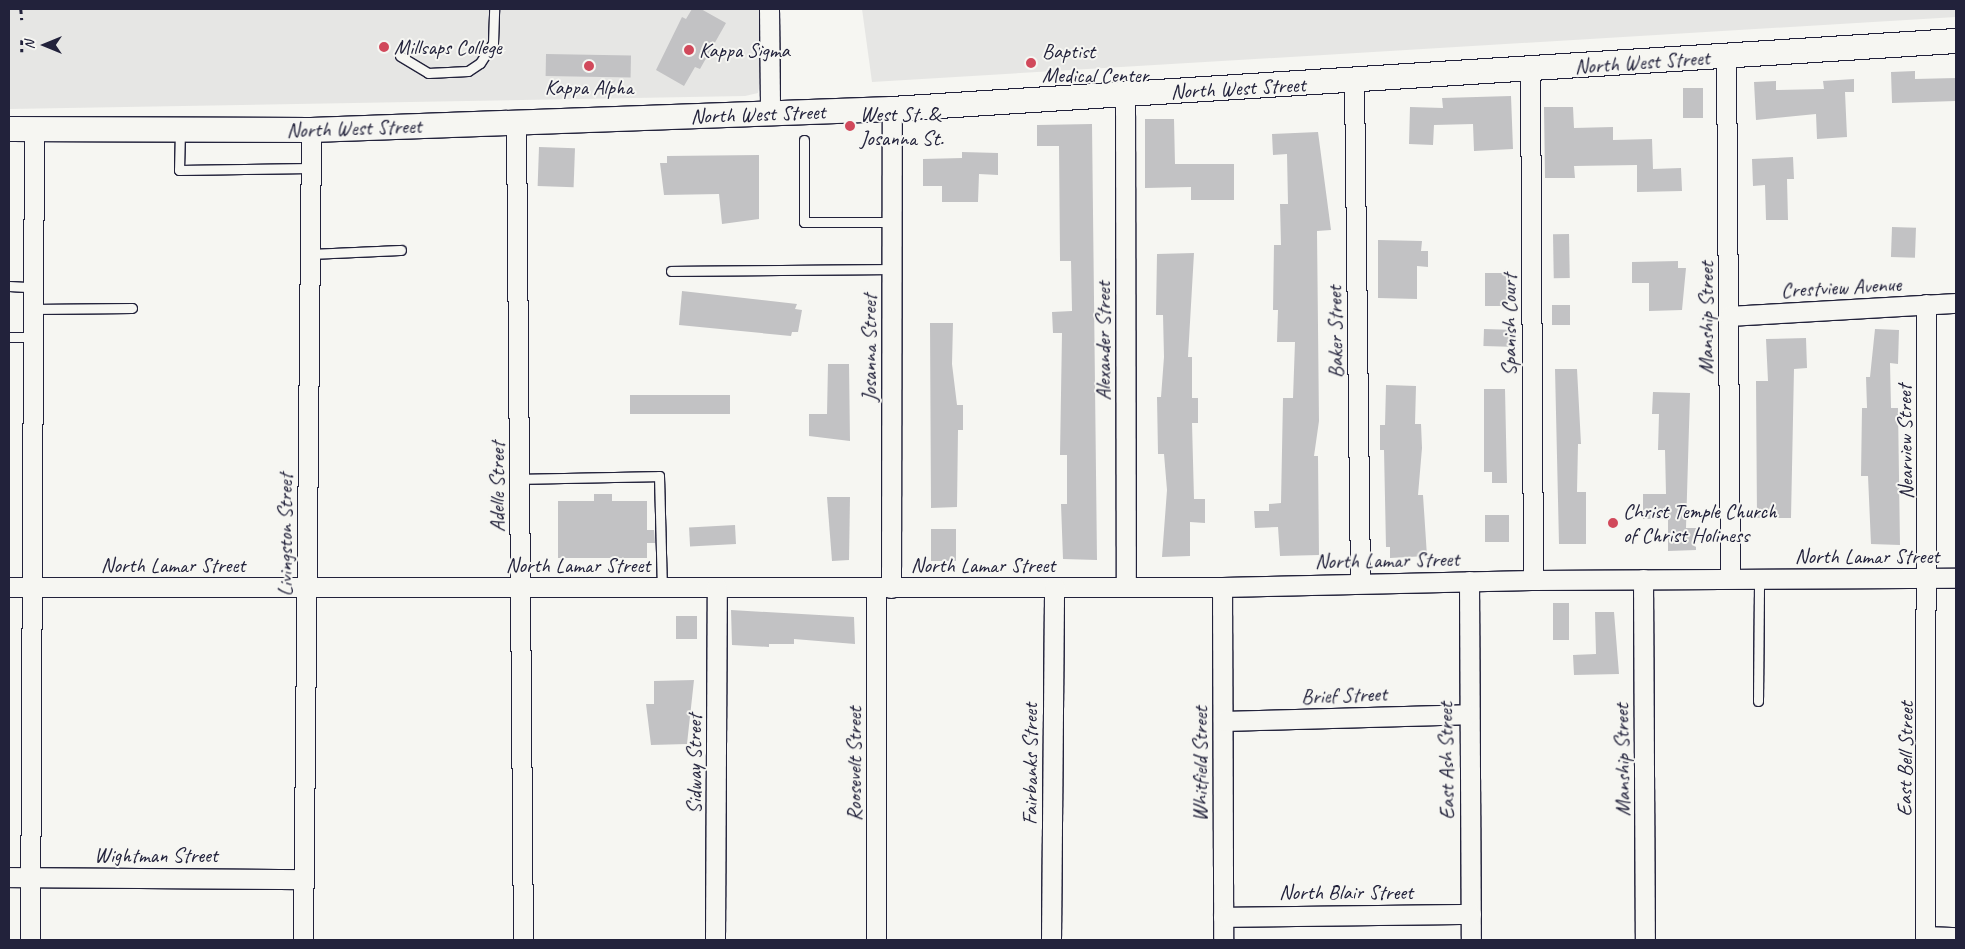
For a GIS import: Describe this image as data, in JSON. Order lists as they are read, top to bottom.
{
  "streets": {
    "street": [
      "North West Street",
      "Crestview Avenue",
      "Manship Street",
      "Spanish Court",
      "Baker Street",
      "Alexander Street",
      "Josanna Street",
      "Nearview Street",
      "Adelle Street",
      "Livingston Street",
      "North Lamar Street",
      "Brief Street",
      "East Bell Street",
      "East Ash Street",
      "Sidway Street",
      "Roosevelt Street",
      "Fairbanks Street",
      "Whitfield Street",
      "Wightman Street",
      "North Blair Street"
    ]
  },
  "crossings": [
    ["North West Street", "Manship Street"],
    ["North West Street", "Spanish Court"],
    ["North West Street", "Baker Street"],
    ["North West Street", "Alexander Street"],
    ["North West Street", "Josanna Street"],
    ["North West Street", "Adelle Street"],
    ["North West Street", "Livingston Street"],
    ["Crestview Avenue", "Manship Street"],
    ["Crestview Avenue", "Nearview Street"],
    ["Manship Street", "North Lamar Street"],
    ["Spanish Court", "North Lamar Street"],
    ["Baker Street", "North Lamar Street"],
    ["Alexander Street", "North Lamar Street"],
    ["Josanna Street", "North Lamar Street"],
    ["Josanna Street", "Roosevelt Street"],
    ["Nearview Street", "North Lamar Street"],
    ["Nearview Street", "East Bell Street"],
    ["Adelle Street", "North Lamar Street"],
    ["Livingston Street", "North Lamar Street"],
    ["Livingston Street", "Wightman Street"],
    ["North Lamar Street", "East Bell Street"],
    ["North Lamar Street", "East Ash Street"],
    ["North Lamar Street", "Sidway Street"],
    ["North Lamar Street", "Roosevelt Street"],
    ["North Lamar Street", "Fairbanks Street"],
    ["North Lamar Street", "Whitfield Street"],
    ["Brief Street", "East Ash Street"],
    ["Brief Street", "Whitfield Street"],
    ["East Ash Street", "North Blair Street"],
    ["Whitfield Street", "North Blair Street"]
  ],
  "places": [
    "Millsaps College",
    "Kappa Sigma",
    "Baptist Medical Center",
    "Kappa Alpha",
    "West St. & Josanna St.",
    "Christ Temple Church of Christ Holiness"
  ],
  "north": "left"
}
